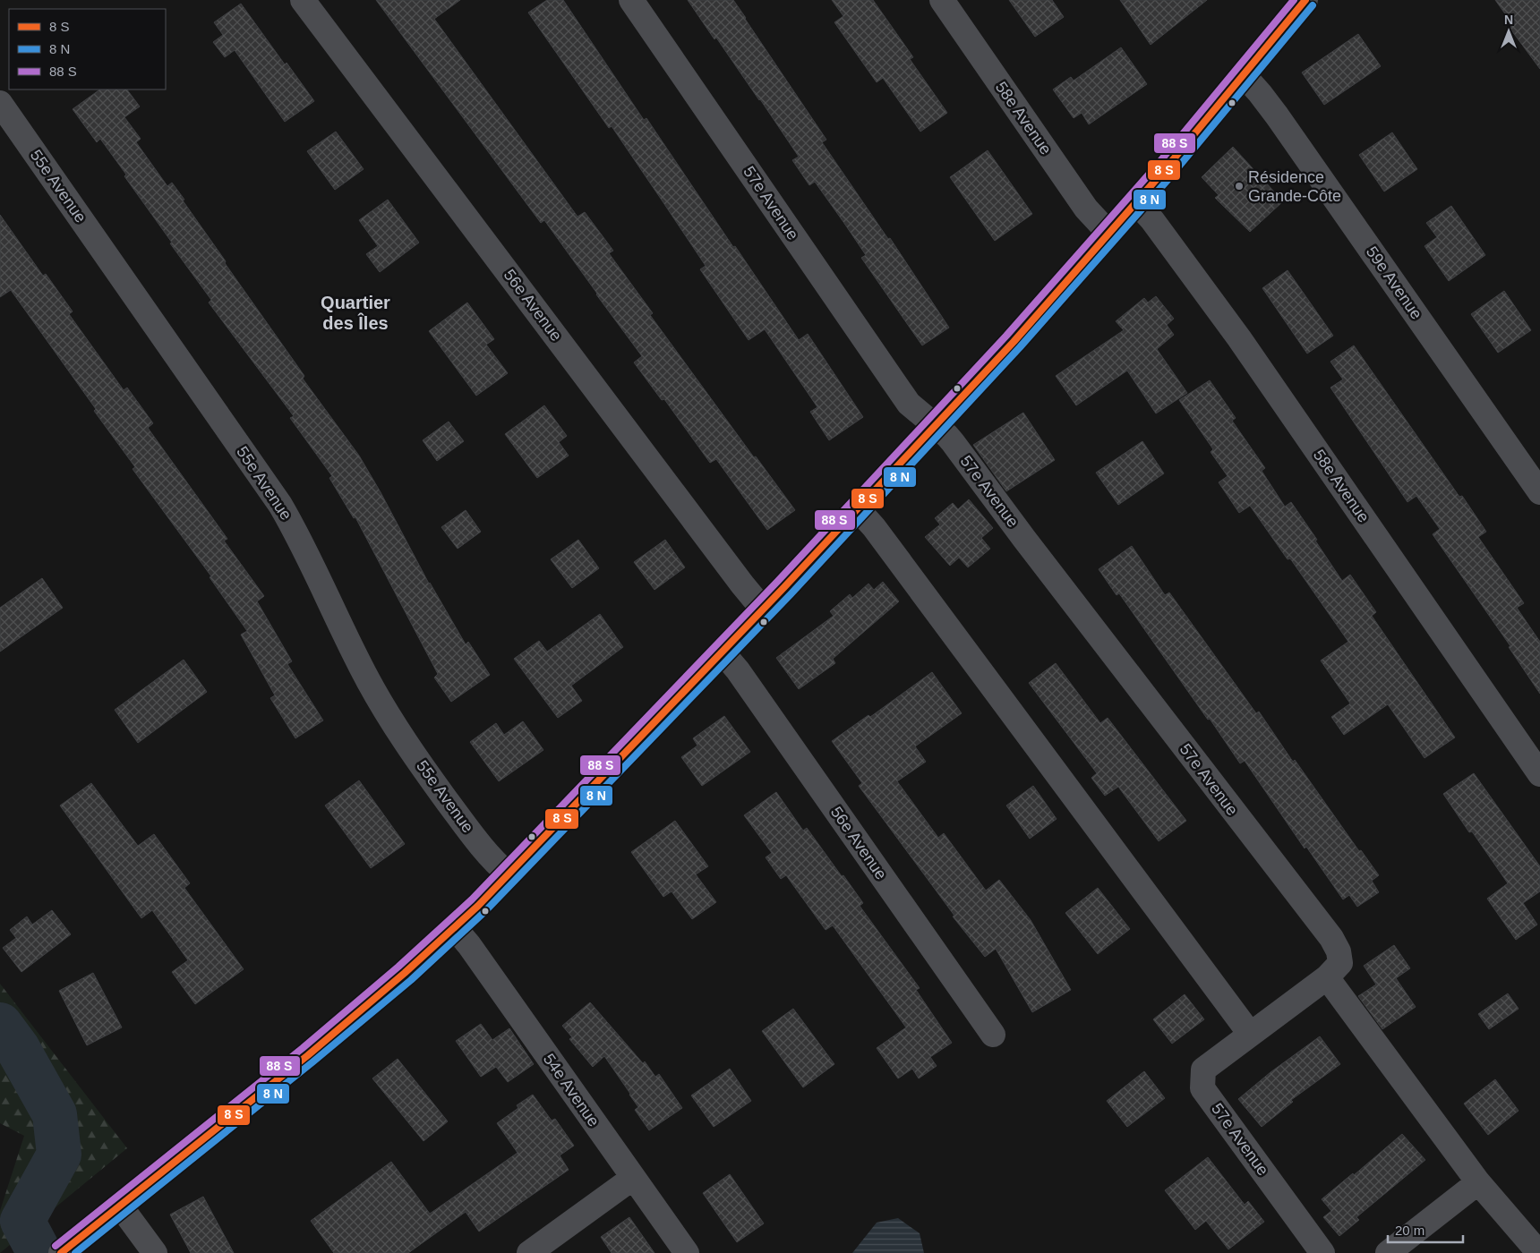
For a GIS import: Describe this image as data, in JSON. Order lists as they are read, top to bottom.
{
  "streets": {
    "street": [
      "58e Avenue",
      "55e Avenue",
      "57e Avenue",
      "59e Avenue",
      "56e Avenue",
      "54e Avenue"
    ]
  },
  "districts": ["Quartier des Îles"],
  "places": ["Résidence Grande-Côte"],
  "legend": ["8 S", "8 N", "88 S"],
  "scale_bar": "20 m",
  "north": "top"
}
